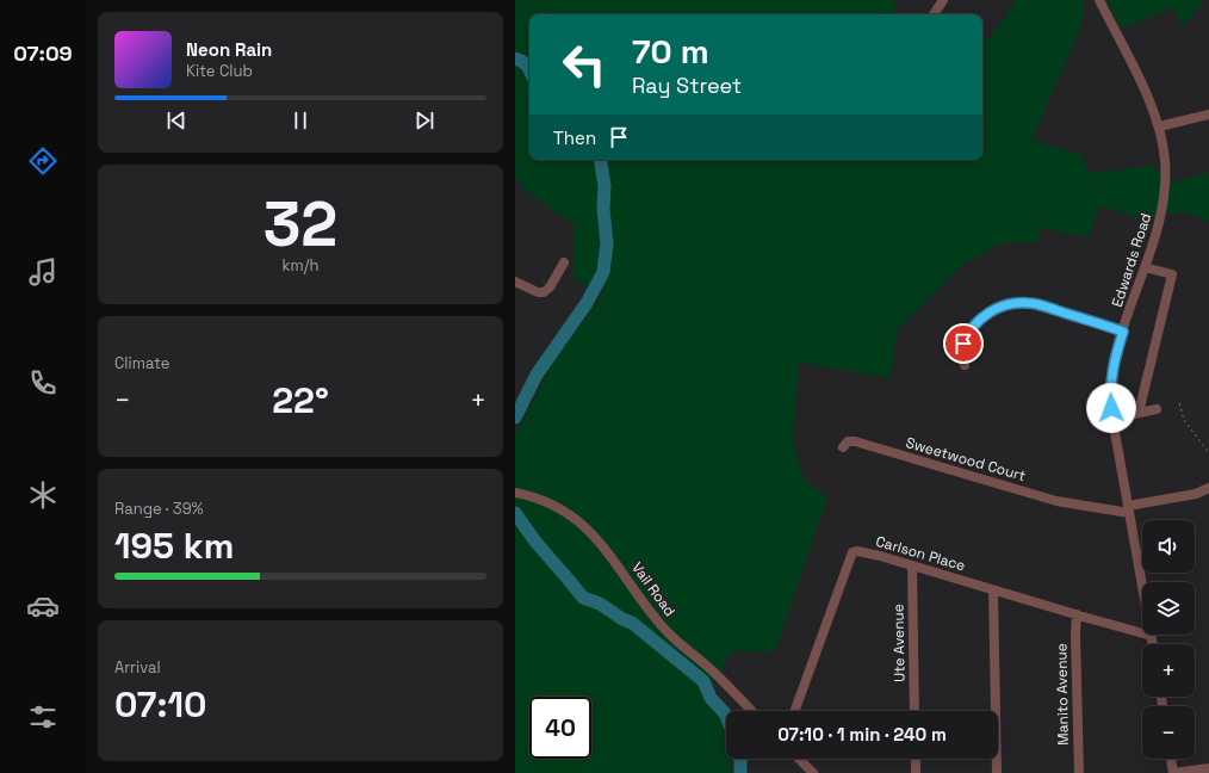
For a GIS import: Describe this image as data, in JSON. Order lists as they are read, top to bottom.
{
  "streets": {
    "street": [
      "Edwards Road",
      "Sweetwood Court",
      "Carlson Place",
      "Vail Road",
      "Ute Avenue",
      "Manito Avenue"
    ]
  },
  "crossings": [
    ["Edwards Road", "Sweetwood Court"],
    ["Edwards Road", "Carlson Place"],
    ["Carlson Place", "Ute Avenue"],
    ["Carlson Place", "Manito Avenue"]
  ],
  "page": {
    "tabs": "07:09",
    "turn": ["70 m", "Ray Street"],
    "song": ["Neon Rain", "Kite Club"],
    "then": "Then",
    "tile": [
      ["32", "km/h"],
      "Climate",
      ["Range · 39%", "195 km"],
      ["Arrival", "07:10"]
    ],
    "heat": ["−", "22°", "+"],
    "map_buttons": ["+", "−"],
    "limit": "40",
    "trip": "07:10 · 1 min · 240 m"
  }
}
